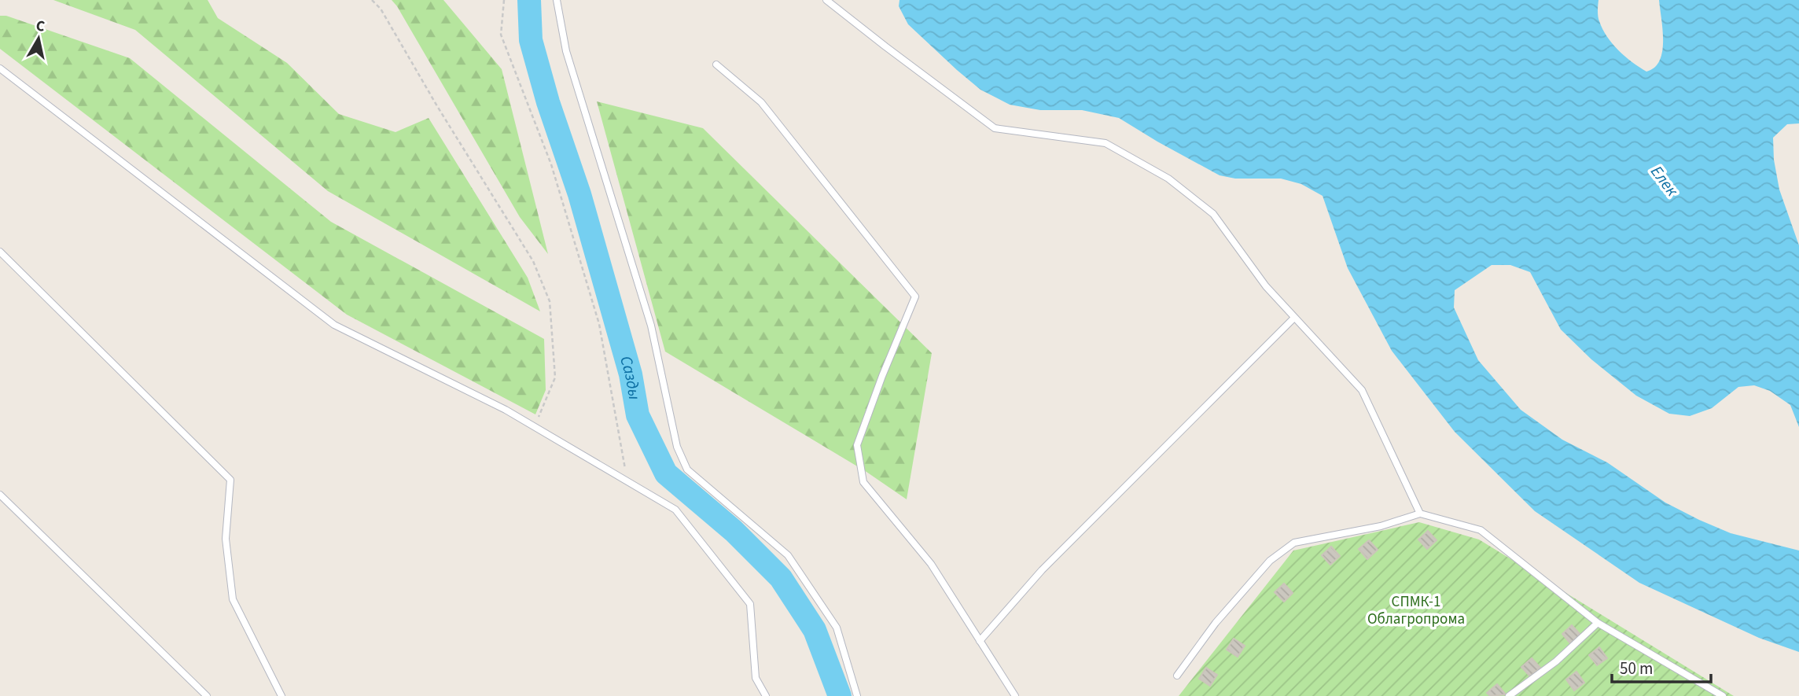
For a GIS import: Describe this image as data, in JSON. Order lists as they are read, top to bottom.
{
  "water": ["Елек", "Сазды"],
  "parks": ["СПМК-1 Облагропрома"],
  "scale_bar": "50 m",
  "north": "top"
}
